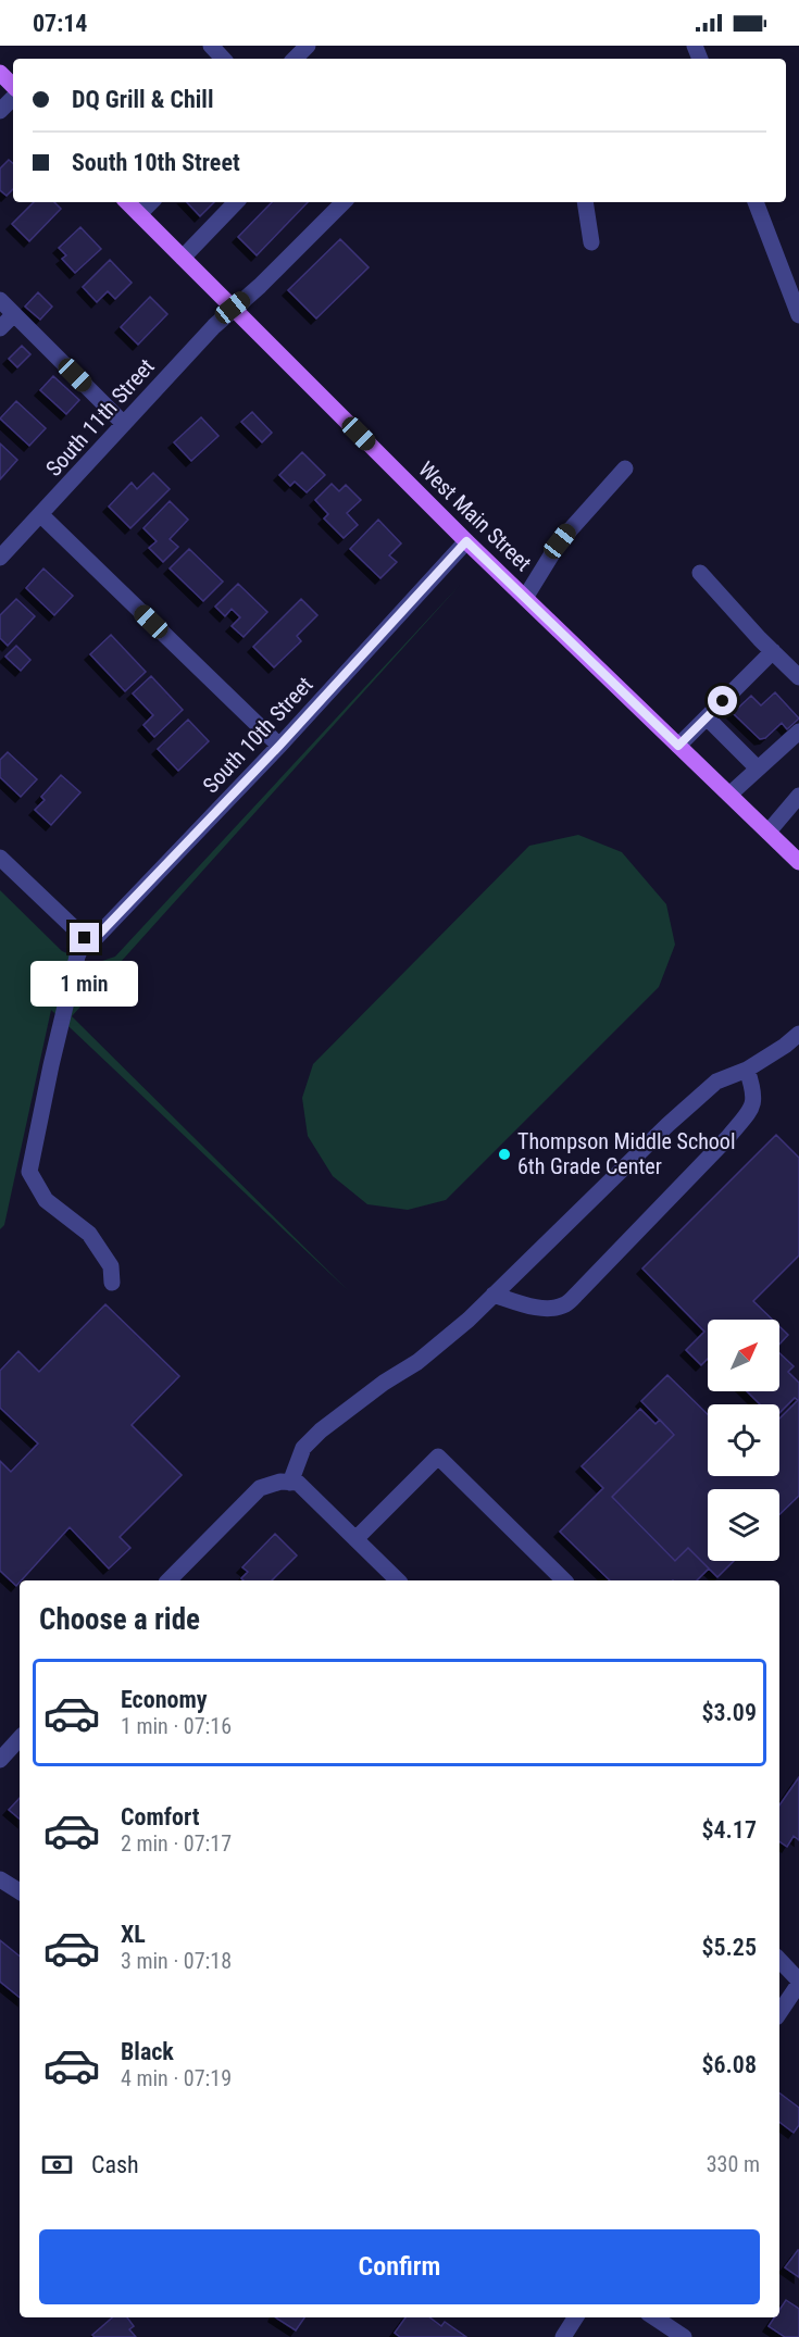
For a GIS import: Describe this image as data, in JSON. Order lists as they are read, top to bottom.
{
  "streets": {
    "main road": ["West Main Street"],
    "street": ["South 11th Street", "South 10th Street"]
  },
  "crossings": [
    ["South 11th Street", "West Main Street"],
    ["West Main Street", "South 10th Street"]
  ],
  "places": ["Thompson Middle School 6th Grade Center"],
  "north": "top right",
  "page": {
    "status": "07:14",
    "banner": ["DQ Grill & Chill", "South 10th Street"],
    "bubble": "1 min",
    "heading": "Choose a ride",
    "list": [
      {
        "name": "Economy",
        "note": "1 min · 07:16",
        "value": "$3.09"
      },
      {
        "name": "Comfort",
        "note": "2 min · 07:17",
        "value": "$4.17"
      },
      {
        "name": "XL",
        "note": "3 min · 07:18",
        "value": "$5.25"
      },
      {
        "name": "Black",
        "note": "4 min · 07:19",
        "value": "$6.08"
      }
    ],
    "pay": ["Cash", "330 m"],
    "buttons": "Confirm"
  }
}
